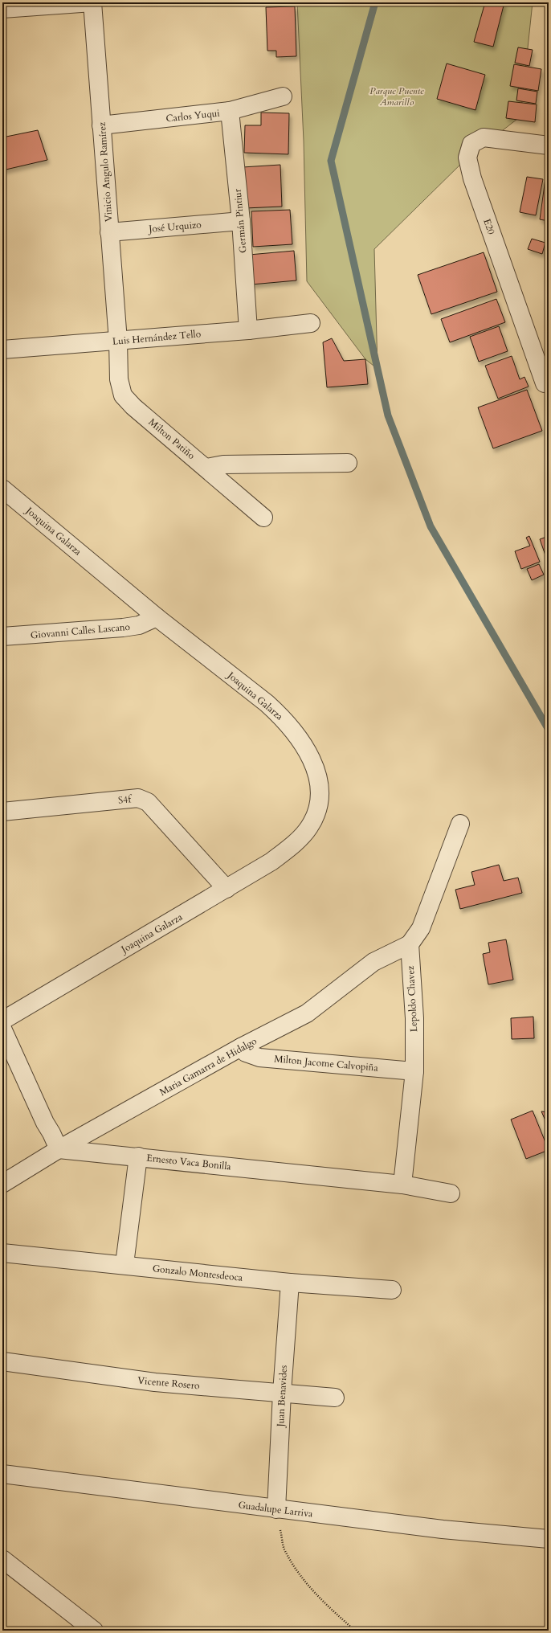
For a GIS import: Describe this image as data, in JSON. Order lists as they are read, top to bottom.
{
  "streets": {
    "street": [
      "Carlos Yuqui",
      "Vinicio Angulo Ramírez",
      "Germán Pintiur",
      "José Urquizo",
      "E20",
      "Luis Hernández Tello",
      "Milton Patiño",
      "Joaquina Galarza",
      "Giovanni Calles Lascano",
      "S4f",
      "Lepoldo Chavez",
      "Milton Jacome Calvopiña",
      "Maria Gamarra de Hidalgo",
      "Ernesto Vaca Bonilla",
      "Gonzalo Montesdeoca",
      "Vicente Rosero",
      "Juan Benavides",
      "Guadalupe Larriva"
    ]
  },
  "crossings": [
    ["Carlos Yuqui", "Vinicio Angulo Ramírez"],
    ["Carlos Yuqui", "Germán Pintiur"],
    ["Vinicio Angulo Ramírez", "José Urquizo"],
    ["Vinicio Angulo Ramírez", "Luis Hernández Tello"],
    ["Vinicio Angulo Ramírez", "Milton Patiño"],
    ["Germán Pintiur", "José Urquizo"],
    ["Germán Pintiur", "Luis Hernández Tello"],
    ["Luis Hernández Tello", "Milton Patiño"],
    ["Joaquina Galarza", "Giovanni Calles Lascano"],
    ["Joaquina Galarza", "S4f"],
    ["Lepoldo Chavez", "Milton Jacome Calvopiña"],
    ["Lepoldo Chavez", "Maria Gamarra de Hidalgo"],
    ["Lepoldo Chavez", "Ernesto Vaca Bonilla"],
    ["Milton Jacome Calvopiña", "Maria Gamarra de Hidalgo"],
    ["Maria Gamarra de Hidalgo", "Ernesto Vaca Bonilla"],
    ["Gonzalo Montesdeoca", "Juan Benavides"],
    ["Vicente Rosero", "Juan Benavides"],
    ["Juan Benavides", "Guadalupe Larriva"]
  ],
  "parks": ["Parque Puente Amarillo"]
}
